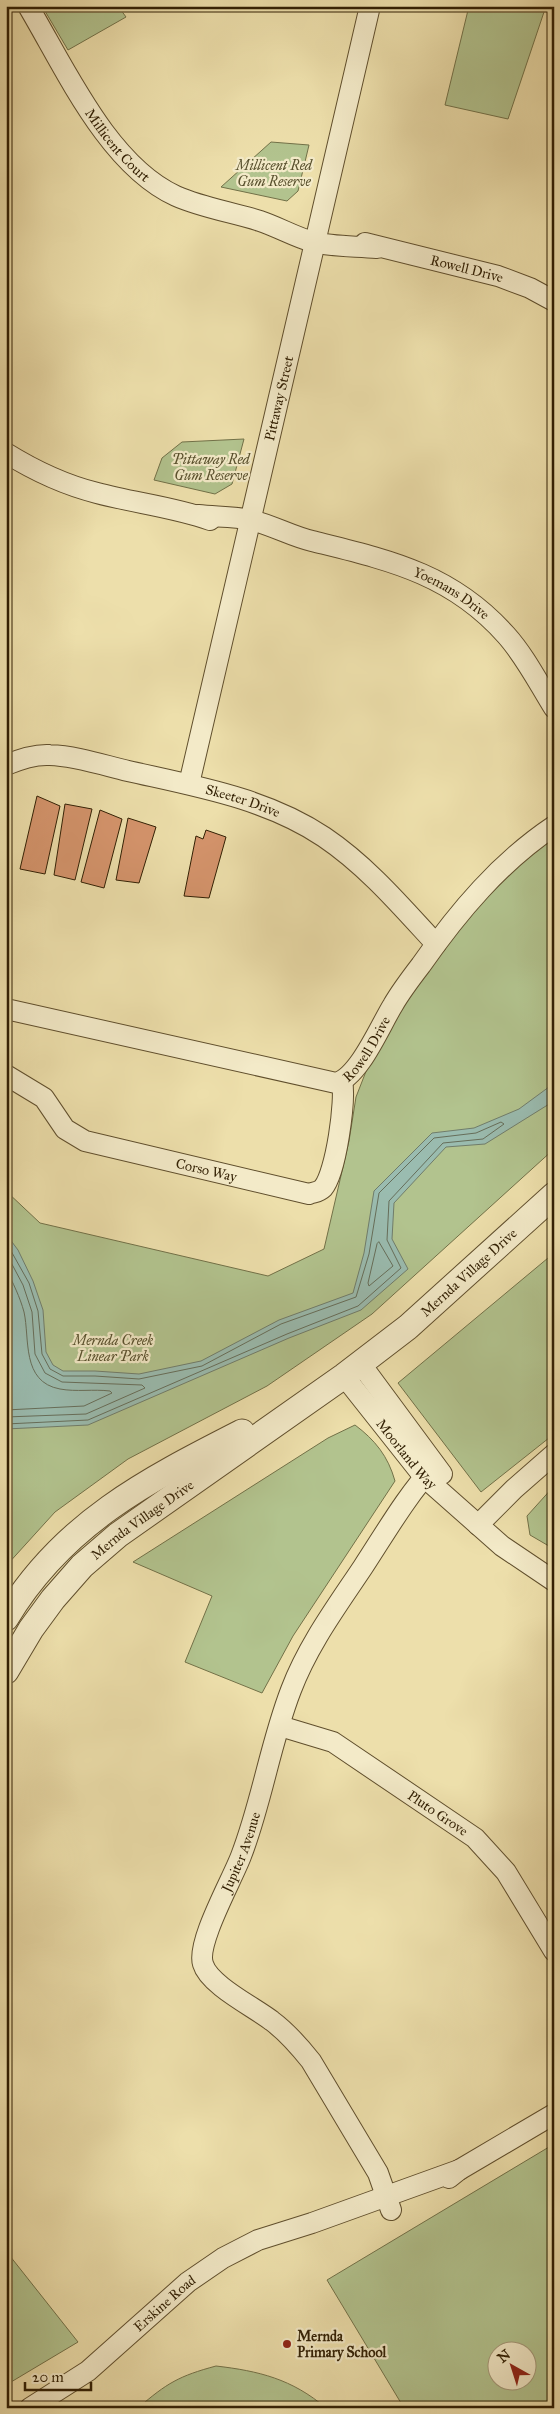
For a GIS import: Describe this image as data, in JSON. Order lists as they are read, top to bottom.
{
  "streets": {
    "street": [
      "Millicent Court",
      "Rowell Drive",
      "Pittaway Street",
      "Yoemans Drive",
      "Skeeter Drive",
      "Corso Way",
      "Mernda Village Drive",
      "Moorland Way",
      "Pluto Grove",
      "Jupiter Avenue",
      "Erskine Road"
    ]
  },
  "crossings": [
    ["Millicent Court", "Rowell Drive"],
    ["Millicent Court", "Pittaway Street"],
    ["Rowell Drive", "Pittaway Street"],
    ["Rowell Drive", "Skeeter Drive"],
    ["Rowell Drive", "Corso Way"],
    ["Pittaway Street", "Yoemans Drive"],
    ["Pittaway Street", "Skeeter Drive"],
    ["Mernda Village Drive", "Moorland Way"],
    ["Moorland Way", "Jupiter Avenue"],
    ["Pluto Grove", "Jupiter Avenue"],
    ["Jupiter Avenue", "Erskine Road"]
  ],
  "parks": ["Millicent Red Gum Reserve", "Pittaway Red Gum Reserve", "Mernda Creek Linear Park"],
  "places": ["Mernda Primary School"],
  "scale_bar": "20 m",
  "north": "top left"
}
